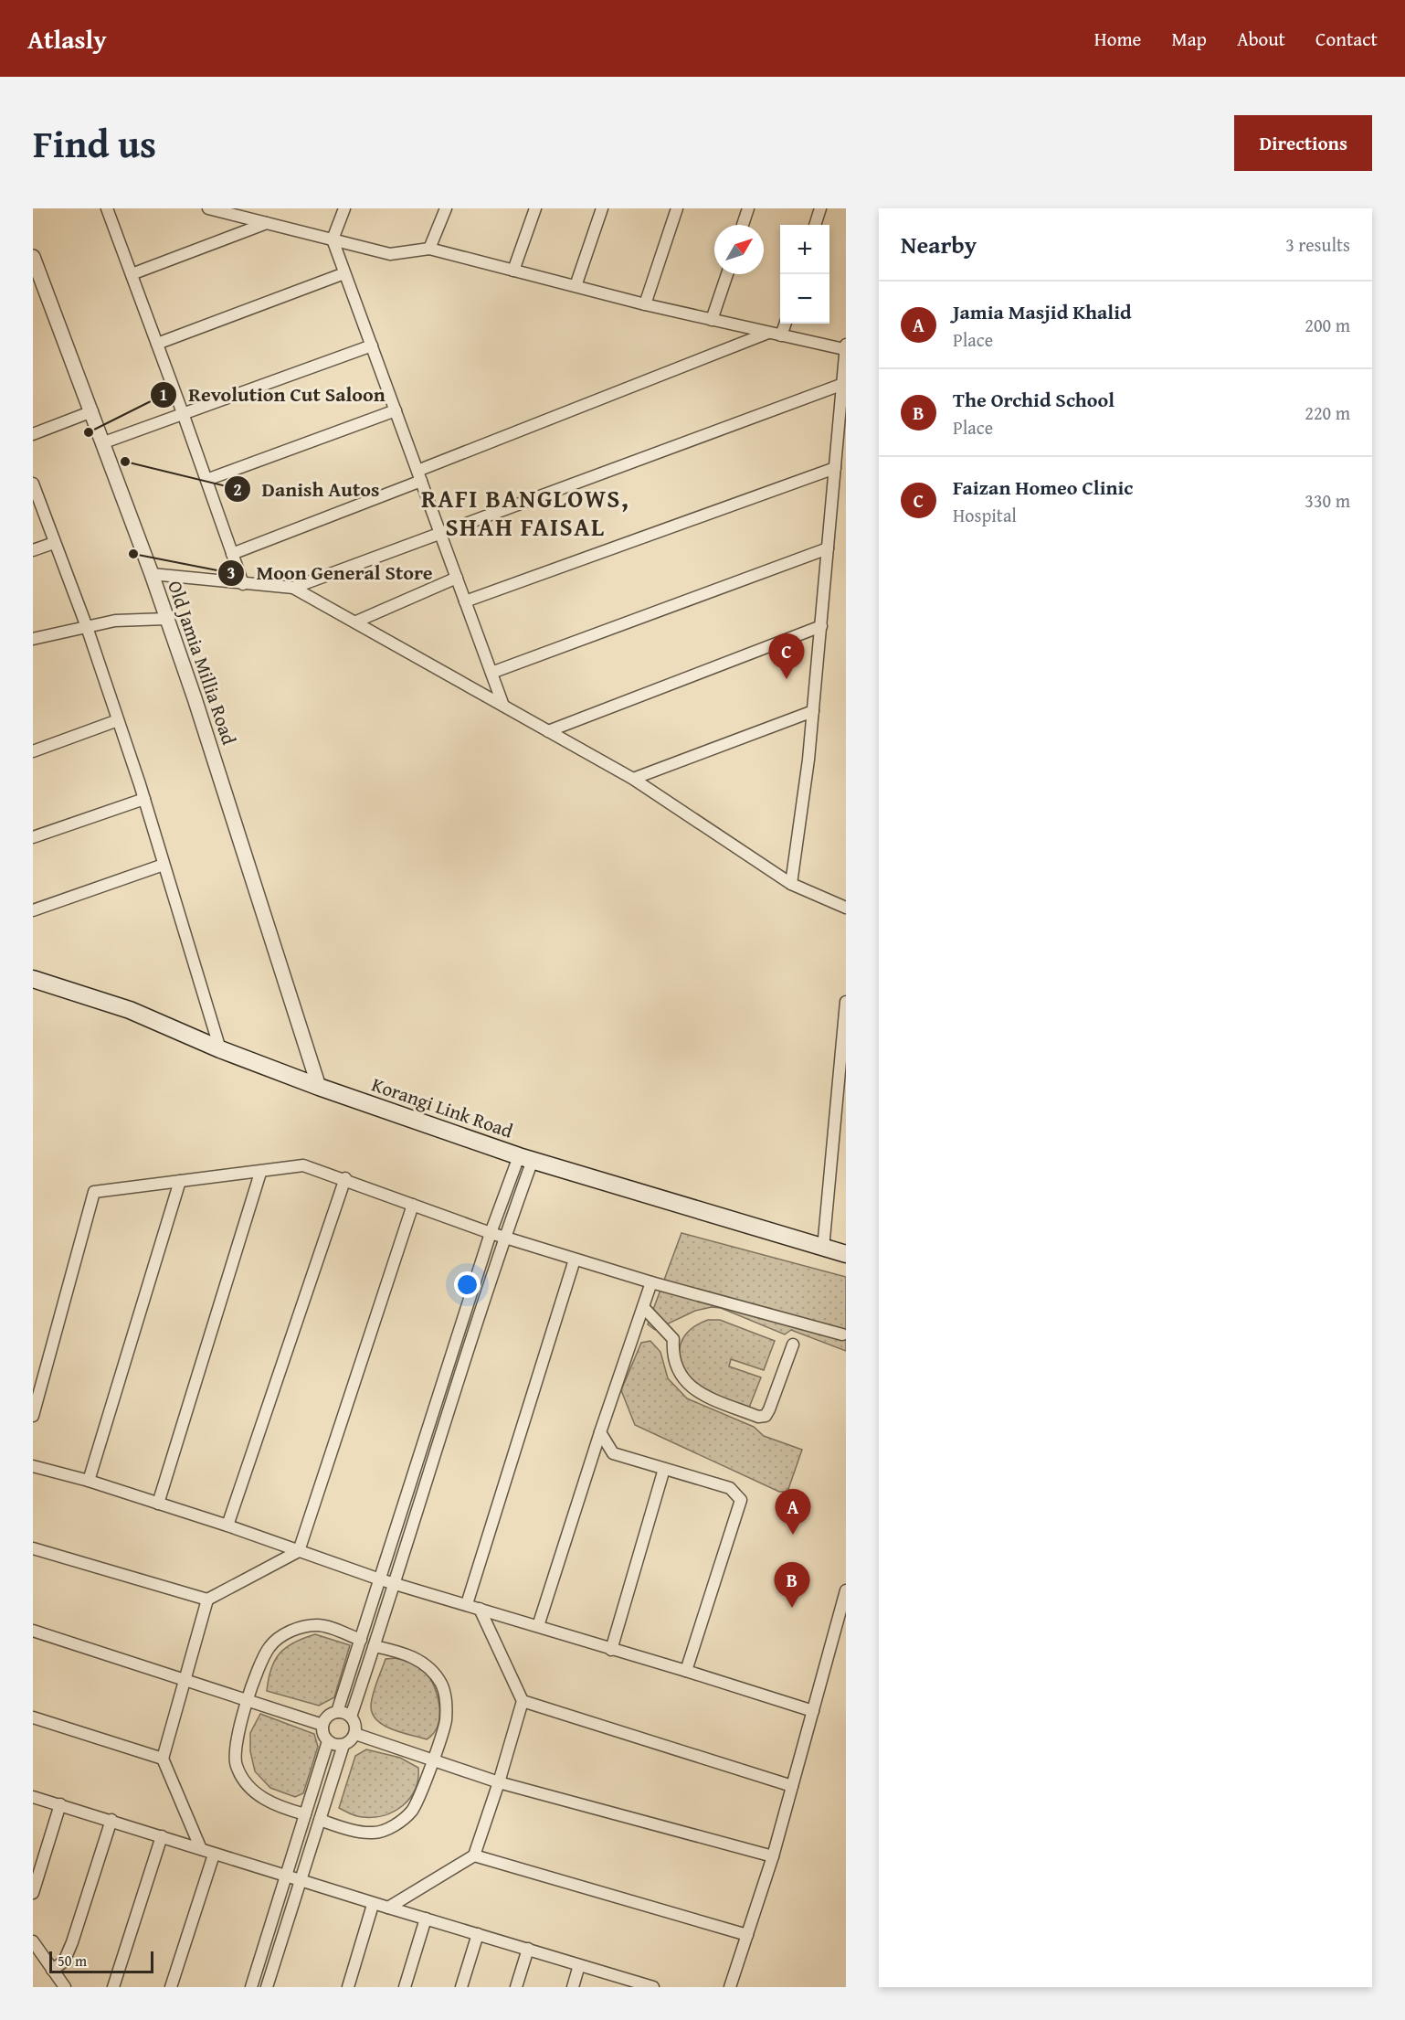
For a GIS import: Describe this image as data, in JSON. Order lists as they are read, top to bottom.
{
  "streets": {
    "main road": ["Korangi Link Road"],
    "street": ["Old Jamia Millia Road"]
  },
  "crossings": [
    ["Old Jamia Millia Road", "Korangi Link Road"]
  ],
  "districts": ["RAFI BANGLOWS, SHAH FAISAL"],
  "places": ["Revolution Cut Saloon", "Danish Autos", "Moon General Store"],
  "scale_bar": "50 m",
  "north": "top right",
  "page": {
    "header": "Atlasly",
    "nav": [
      "Home",
      "Map",
      "About",
      "Contact"
    ],
    "title": "Find us",
    "buttons": "Directions",
    "heading": ["Nearby", "3 results"],
    "map_buttons": ["+", "−"],
    "list": [
      {
        "mark": "A",
        "name": "Jamia Masjid Khalid",
        "note": "Place",
        "value": "200 m"
      },
      {
        "mark": "B",
        "name": "The Orchid School",
        "note": "Place",
        "value": "220 m"
      },
      {
        "mark": "C",
        "name": "Faizan Homeo Clinic",
        "note": "Hospital",
        "value": "330 m"
      }
    ],
    "pins": ["C", "A", "B"],
    "scale": "50 m"
  }
}
